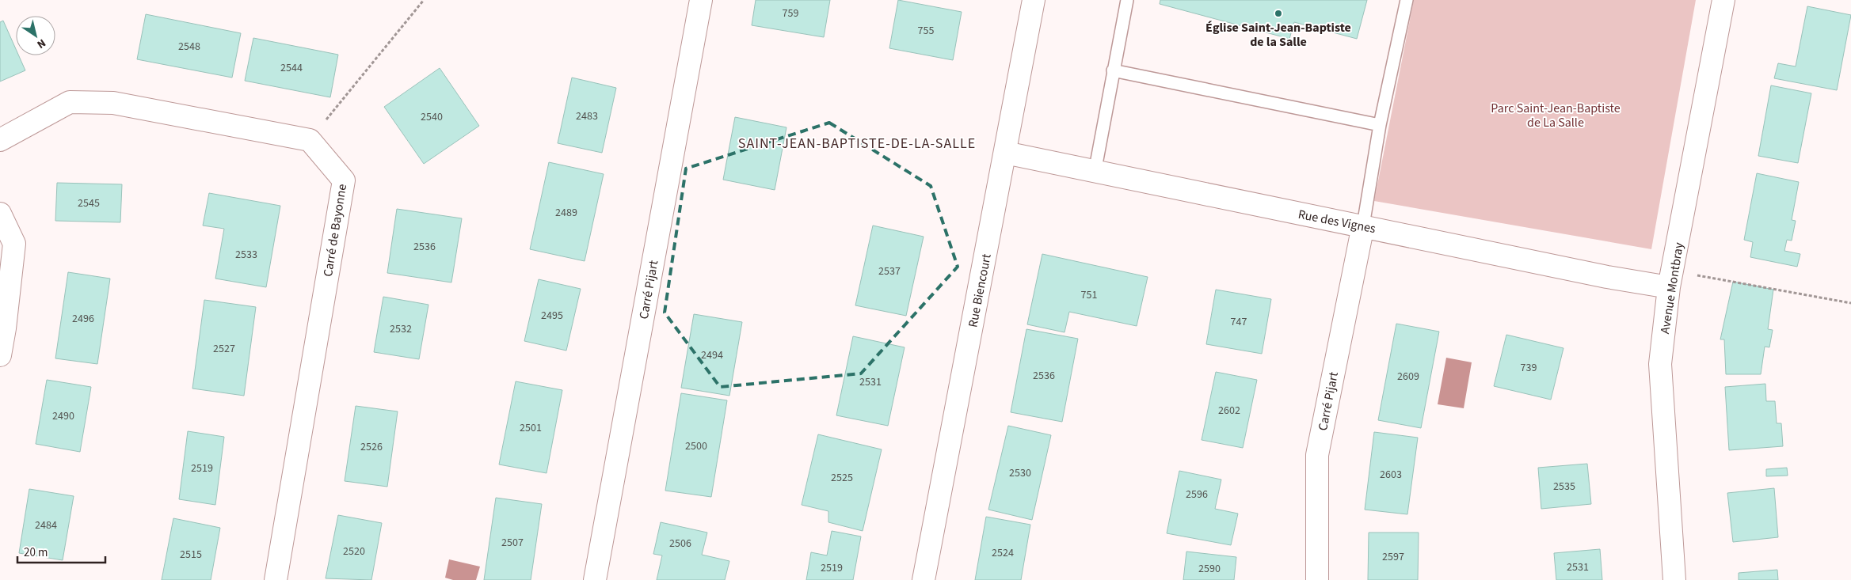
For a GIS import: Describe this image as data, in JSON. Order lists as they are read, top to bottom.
{
  "streets": {
    "street": [
      "Rue des Vignes",
      "Carré de Bayonne",
      "Avenue Montbray",
      "Carré Pijart",
      "Rue Biencourt"
    ]
  },
  "crossings": [
    ["Rue des Vignes", "Avenue Montbray"],
    ["Rue des Vignes", "Carré Pijart"],
    ["Rue des Vignes", "Rue Biencourt"]
  ],
  "districts": ["SAINT-JEAN-BAPTISTE-DE-LA-SALLE"],
  "parks": ["Parc Saint-Jean-Baptiste de La Salle"],
  "places": ["Église Saint-Jean-Baptiste de la Salle"],
  "house_numbers": [
    "759",
    "755",
    "2548",
    "2544",
    "2483",
    "2540",
    "2545",
    "2489",
    "2536",
    "2533",
    "2537",
    "751",
    "2495",
    "2496",
    "747",
    "2532",
    "2527",
    "2494",
    "739",
    "2536",
    "2609",
    "2531",
    "2602",
    "2490",
    "2501",
    "2500",
    "2526",
    "2519",
    "2530",
    "2603",
    "2525",
    "2535",
    "2596",
    "2484",
    "2507",
    "2506",
    "2520",
    "2524",
    "2515",
    "2597",
    "2531",
    "2519",
    "2590"
  ],
  "scale_bar": "20 m",
  "north": "bottom right"
}
